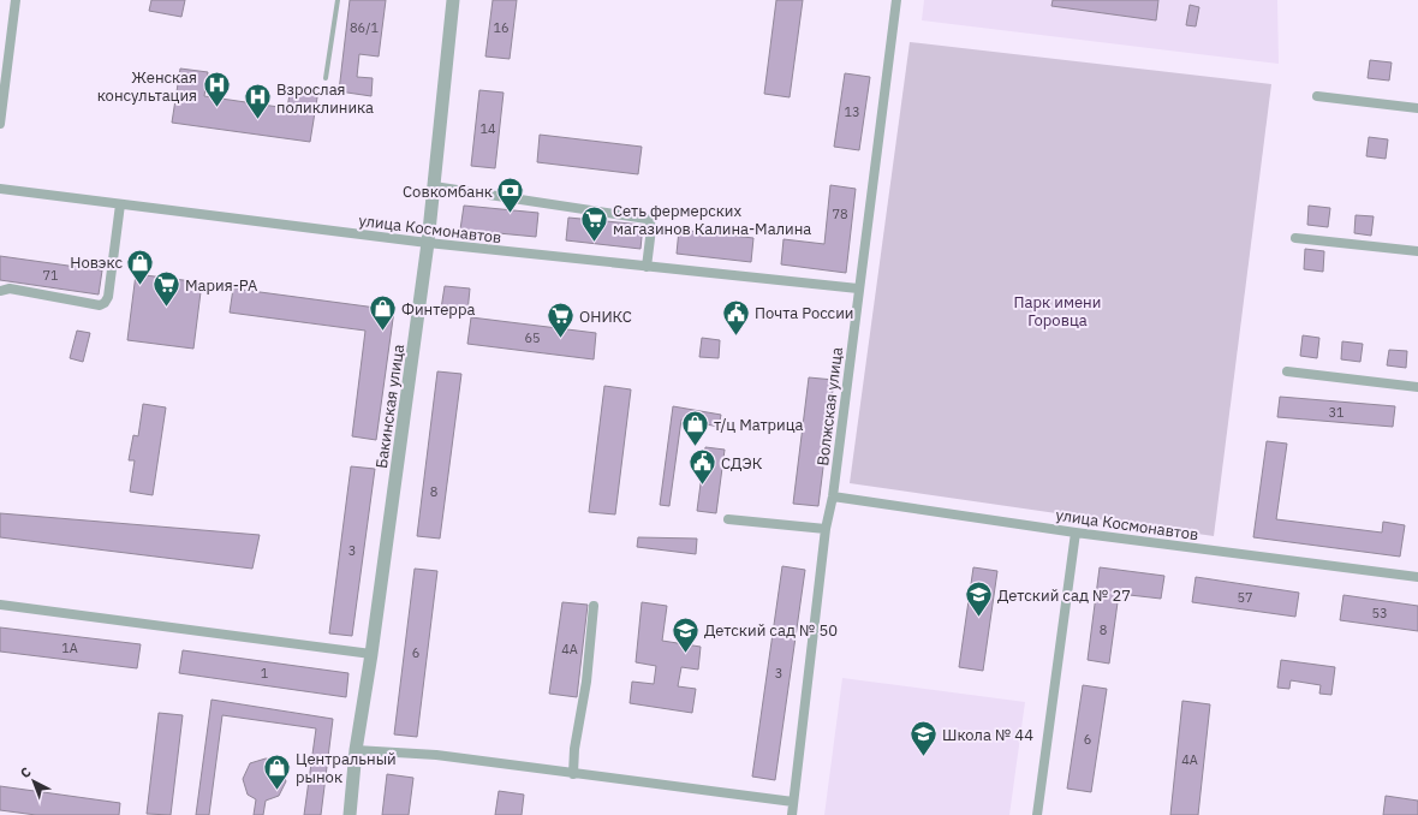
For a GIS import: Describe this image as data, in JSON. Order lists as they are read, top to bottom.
{
  "streets": {
    "street": ["улица Космонавтов", "Бакинская улица", "Волжская улица"]
  },
  "crossings": [
    ["улица Космонавтов", "Бакинская улица"],
    ["улица Космонавтов", "Волжская улица"]
  ],
  "parks": ["Парк имени Горовца"],
  "places": {
    "hospital": ["Женская консультация", "Взрослая поликлиника"],
    "bank": ["Совкомбанк"],
    "supermarket": ["Сеть фермерских магазинов Калина-Малина", "Мария-РА", "ОНИКС"],
    "shop": [
      "Новэкс",
      "Финтерра",
      "т/ц Матрица",
      "Центральный рынок"
    ],
    "public building": ["Почта России", "СДЭК"],
    "school or university": ["Детский сад № 27", "Детский сад № 50", "Школа № 44"]
  },
  "house_numbers": [
    "86/1",
    "16",
    "13",
    "14",
    "78",
    "71",
    "65",
    "31",
    "8",
    "3",
    "57",
    "53",
    "8",
    "1А",
    "4А",
    "6",
    "1",
    "3",
    "6",
    "4А"
  ],
  "north": "top left"
}
